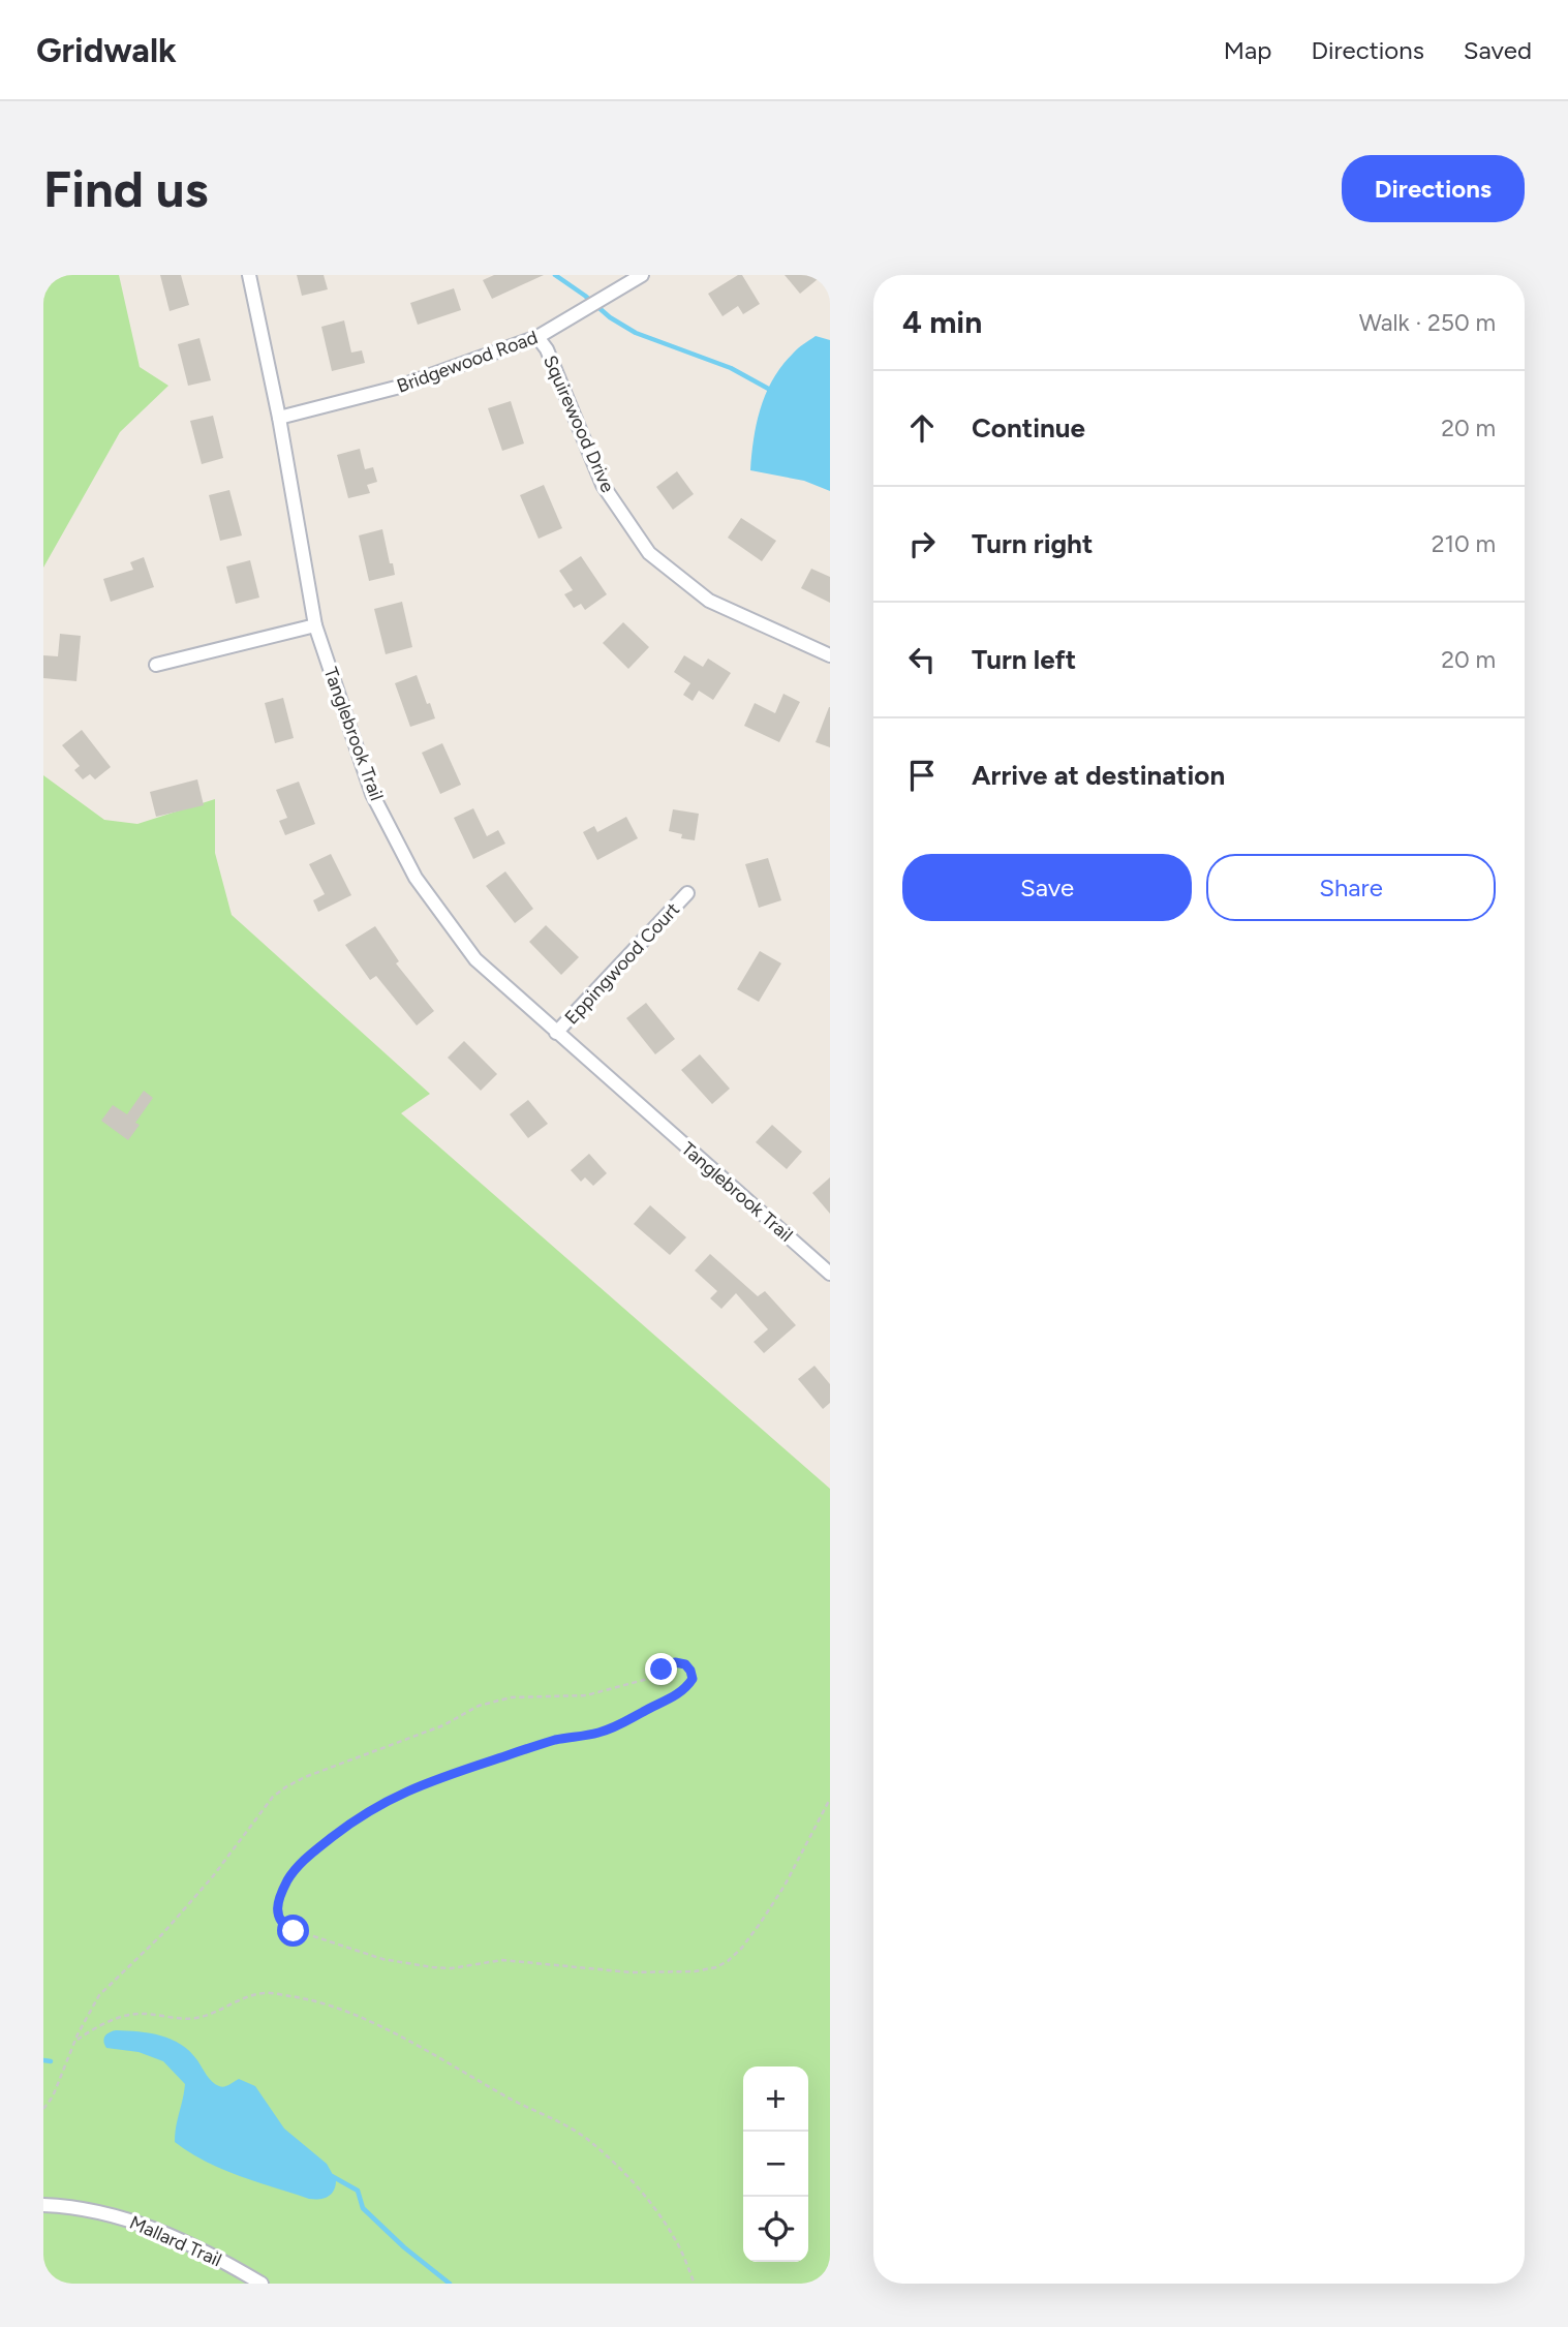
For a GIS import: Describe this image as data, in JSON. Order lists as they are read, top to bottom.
{
  "streets": {
    "street": [
      "Bridgewood Road",
      "Squirewood Drive",
      "Tanglebrook Trail",
      "Eppingwood Court",
      "Mallard Trail"
    ]
  },
  "crossings": [
    ["Bridgewood Road", "Squirewood Drive"],
    ["Bridgewood Road", "Tanglebrook Trail"],
    ["Tanglebrook Trail", "Eppingwood Court"]
  ],
  "page": {
    "header": "Gridwalk",
    "nav": ["Map", "Directions", "Saved"],
    "buttons": [
      "Directions",
      ["Save", "Share"]
    ],
    "title": "Find us",
    "heading": ["4 min", "Walk · 250 m"],
    "list": [
      ["Continue", "20 m"],
      ["Turn right", "210 m"],
      ["Turn left", "20 m"],
      "Arrive at destination"
    ],
    "map_buttons": ["+", "−"]
  }
}
